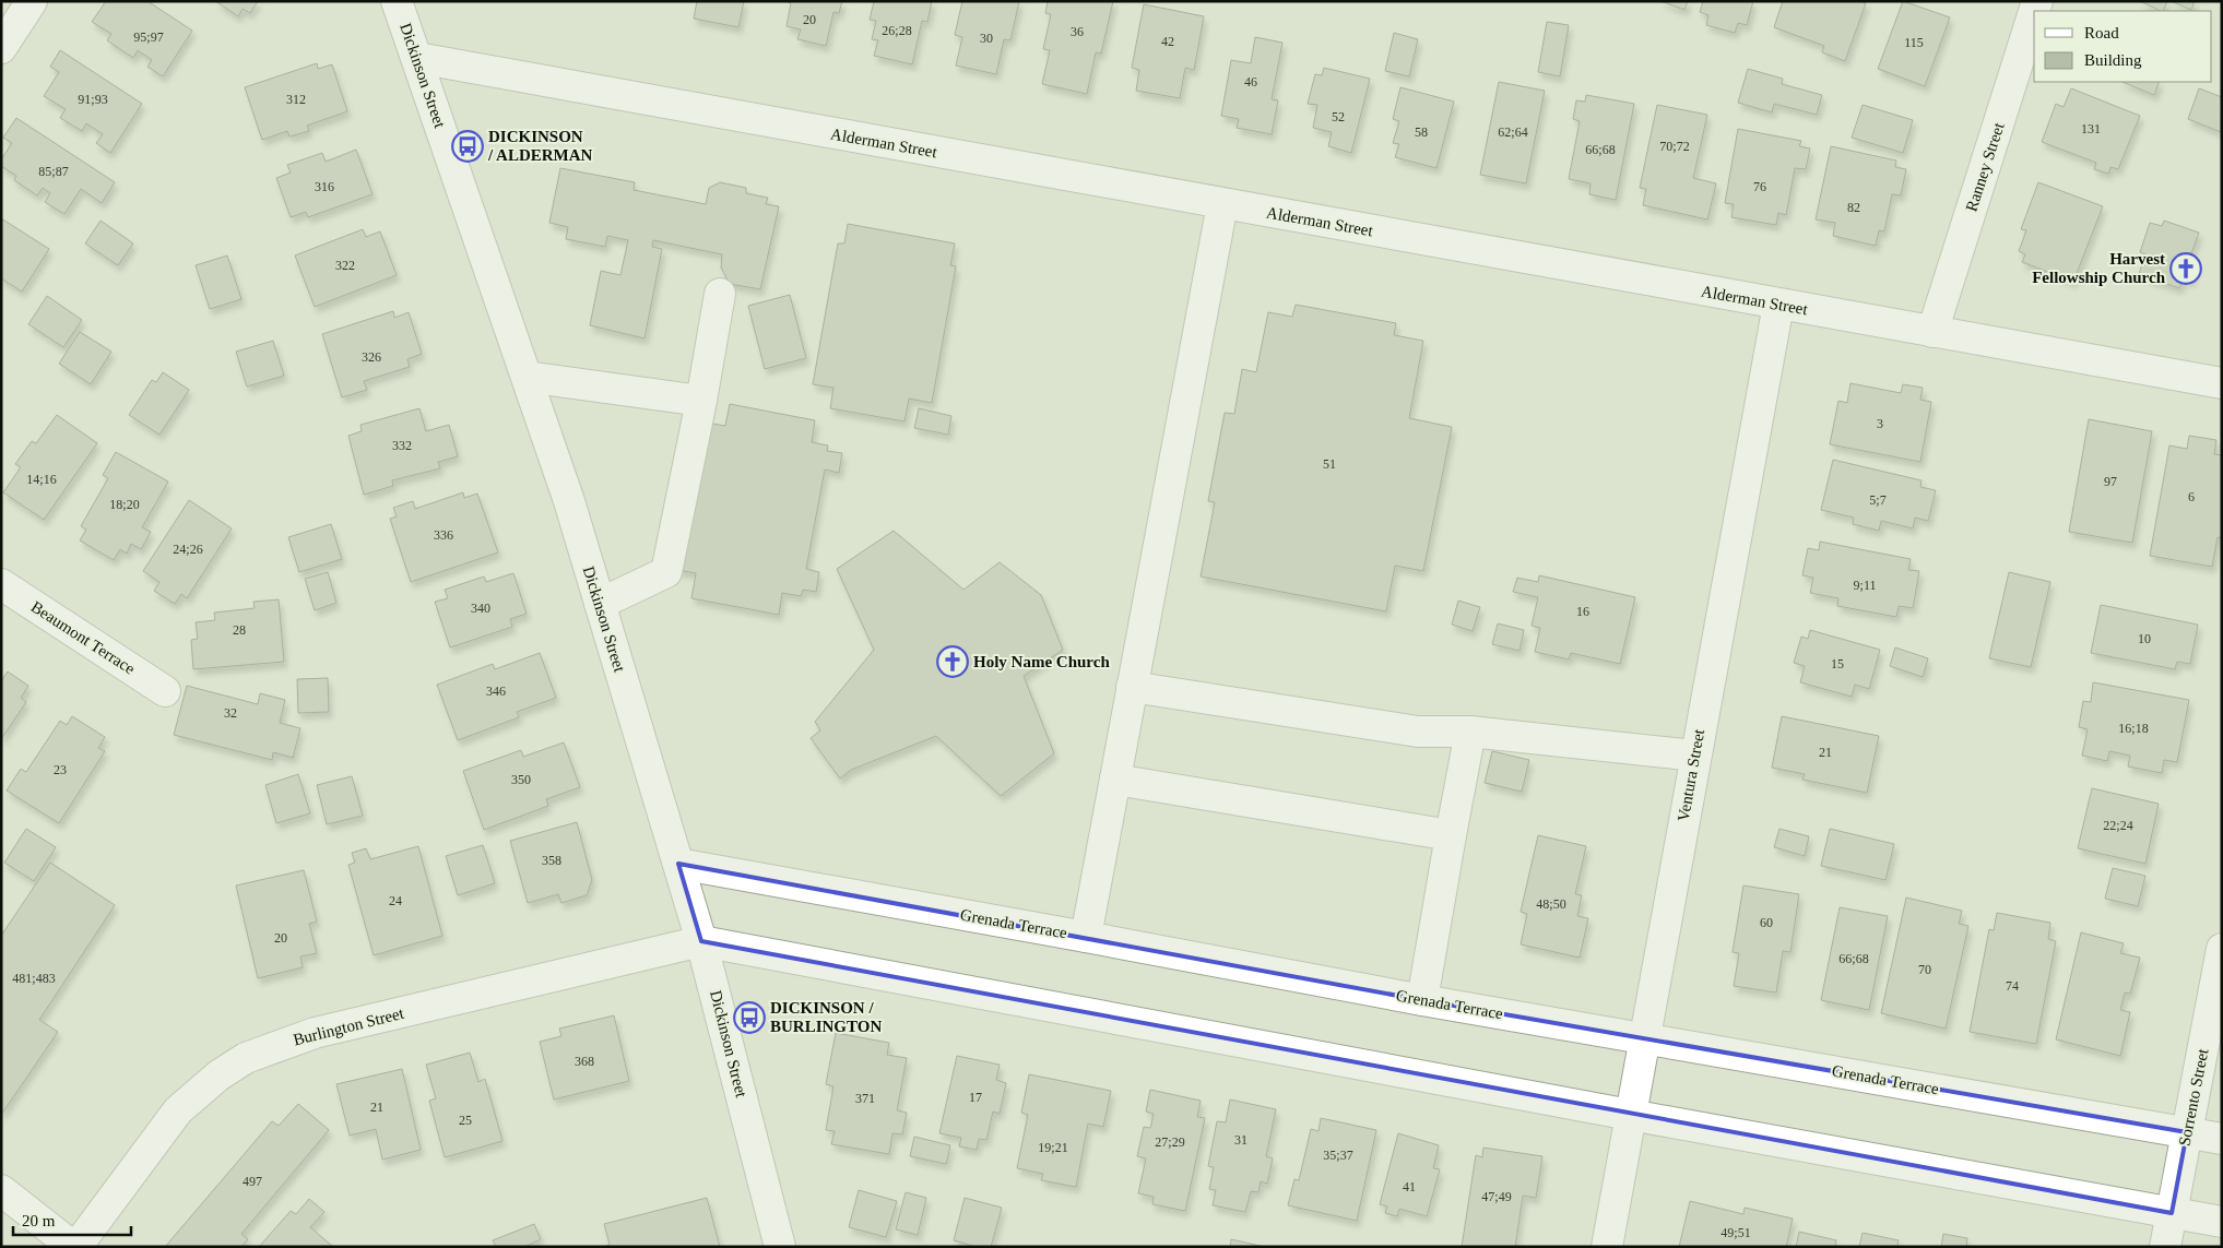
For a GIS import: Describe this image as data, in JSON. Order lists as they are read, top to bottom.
{
  "streets": {
    "street": [
      "Dickinson Street",
      "Alderman Street",
      "Ranney Street",
      "Beaumont Terrace",
      "Ventura Street",
      "Grenada Terrace",
      "Burlington Street",
      "Sorrento Street"
    ]
  },
  "crossings": [
    ["Dickinson Street", "Alderman Street"],
    ["Dickinson Street", "Grenada Terrace"],
    ["Dickinson Street", "Burlington Street"],
    ["Alderman Street", "Ranney Street"],
    ["Alderman Street", "Ventura Street"],
    ["Ventura Street", "Grenada Terrace"],
    ["Grenada Terrace", "Sorrento Street"]
  ],
  "places": {
    "bus stop": ["DICKINSON / ALDERMAN", "DICKINSON / BURLINGTON"],
    "church": ["Harvest Fellowship Church", "Holy Name Church"]
  },
  "house_numbers": [
    "20",
    "26;28",
    "36",
    "95;97",
    "30",
    "42",
    "115",
    "46",
    "91;93",
    "312",
    "52",
    "131",
    "58",
    "62;64",
    "70;72",
    "66;68",
    "85;87",
    "316",
    "76",
    "82",
    "322",
    "326",
    "3",
    "332",
    "51",
    "14;16",
    "97",
    "6",
    "5;7",
    "18;20",
    "336",
    "24;26",
    "9;11",
    "340",
    "16",
    "28",
    "10",
    "15",
    "346",
    "32",
    "16;18",
    "21",
    "23",
    "350",
    "22;24",
    "358",
    "24",
    "48;50",
    "60",
    "20",
    "66;68",
    "70",
    "481;483",
    "74",
    "368",
    "17",
    "371",
    "21",
    "25",
    "31",
    "27;29",
    "19;21",
    "35;37",
    "497",
    "41",
    "47;49",
    "49;51"
  ],
  "legend": ["Road", "Building"],
  "scale_bar": "20 m"
}
